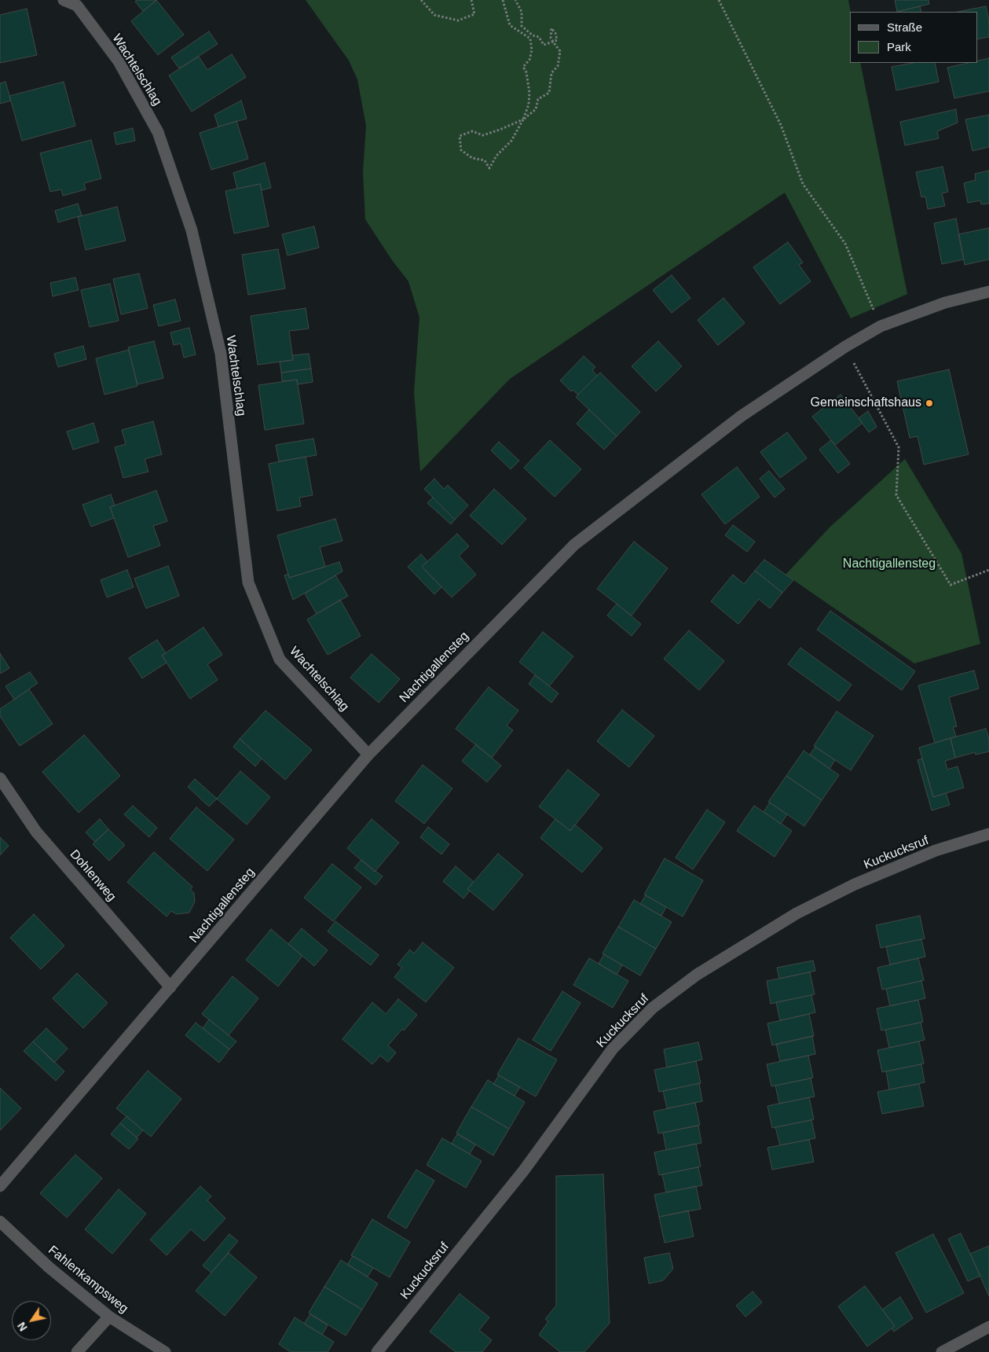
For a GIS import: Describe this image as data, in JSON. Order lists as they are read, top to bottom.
{
  "streets": {
    "street": [
      "Wachtelschlag",
      "Nachtigallensteg",
      "Kuckucksruf",
      "Dohlenweg",
      "Fahlenkampsweg"
    ]
  },
  "crossings": [
    ["Wachtelschlag", "Nachtigallensteg"],
    ["Nachtigallensteg", "Dohlenweg"]
  ],
  "parks": ["Nachtigallensteg"],
  "places": ["Gemeinschaftshaus"],
  "legend": ["Straße", "Park"],
  "north": "bottom left"
}
